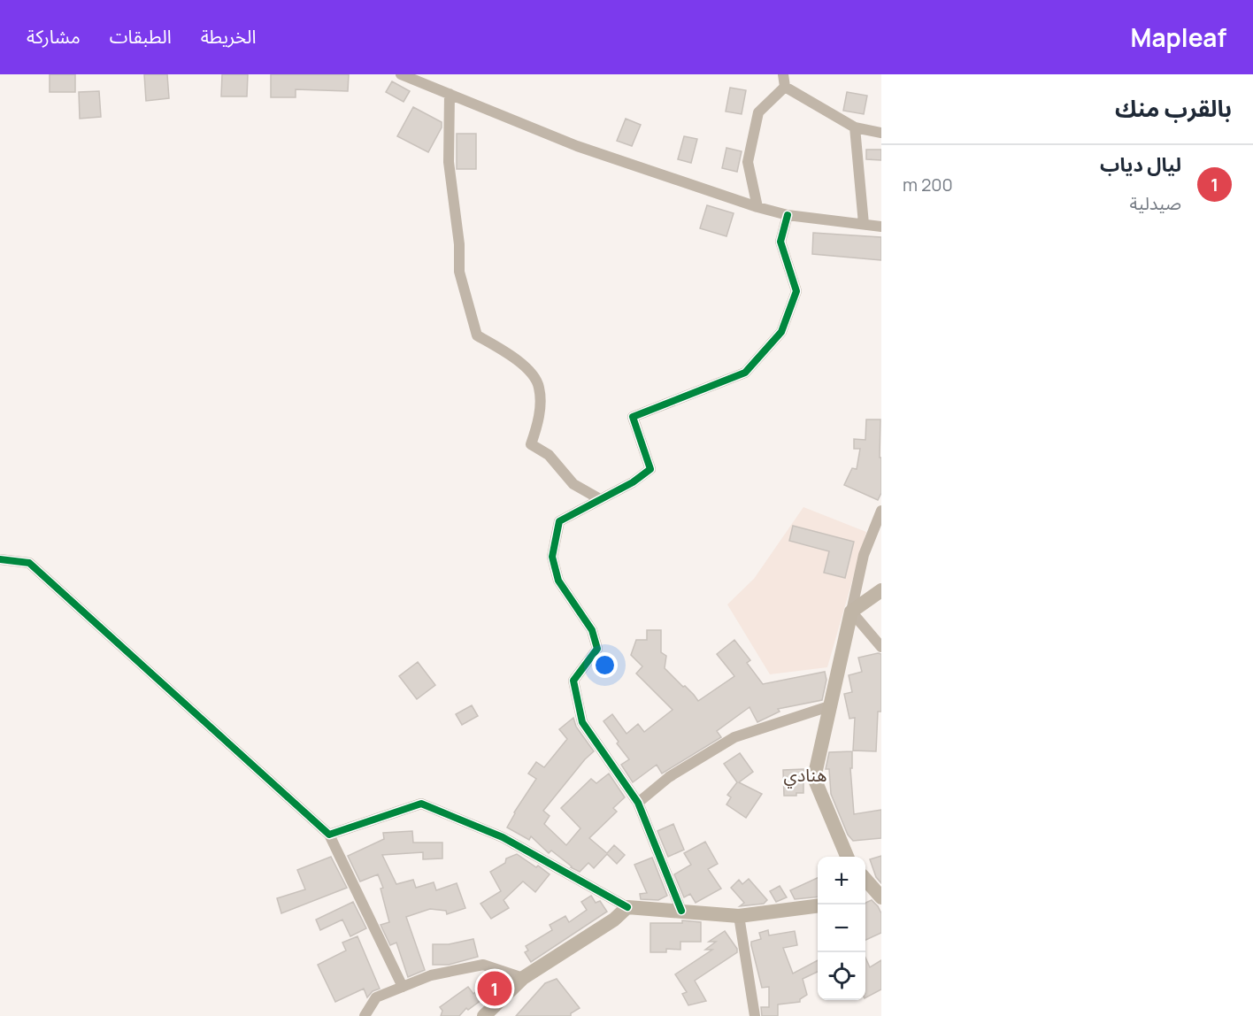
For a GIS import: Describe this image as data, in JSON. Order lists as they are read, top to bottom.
{
  "districts": ["هنادي"],
  "page": {
    "header": "Mapleaf",
    "nav": ["الخريطة", "الطبقات", "مشاركة"],
    "heading": "بالقرب منك",
    "list": [
      {
        "mark": "1",
        "name": "ليال دياب",
        "note": "صيدلية",
        "value": "200 m"
      }
    ],
    "map_buttons": ["+", "−"],
    "pins": "1"
  }
}
